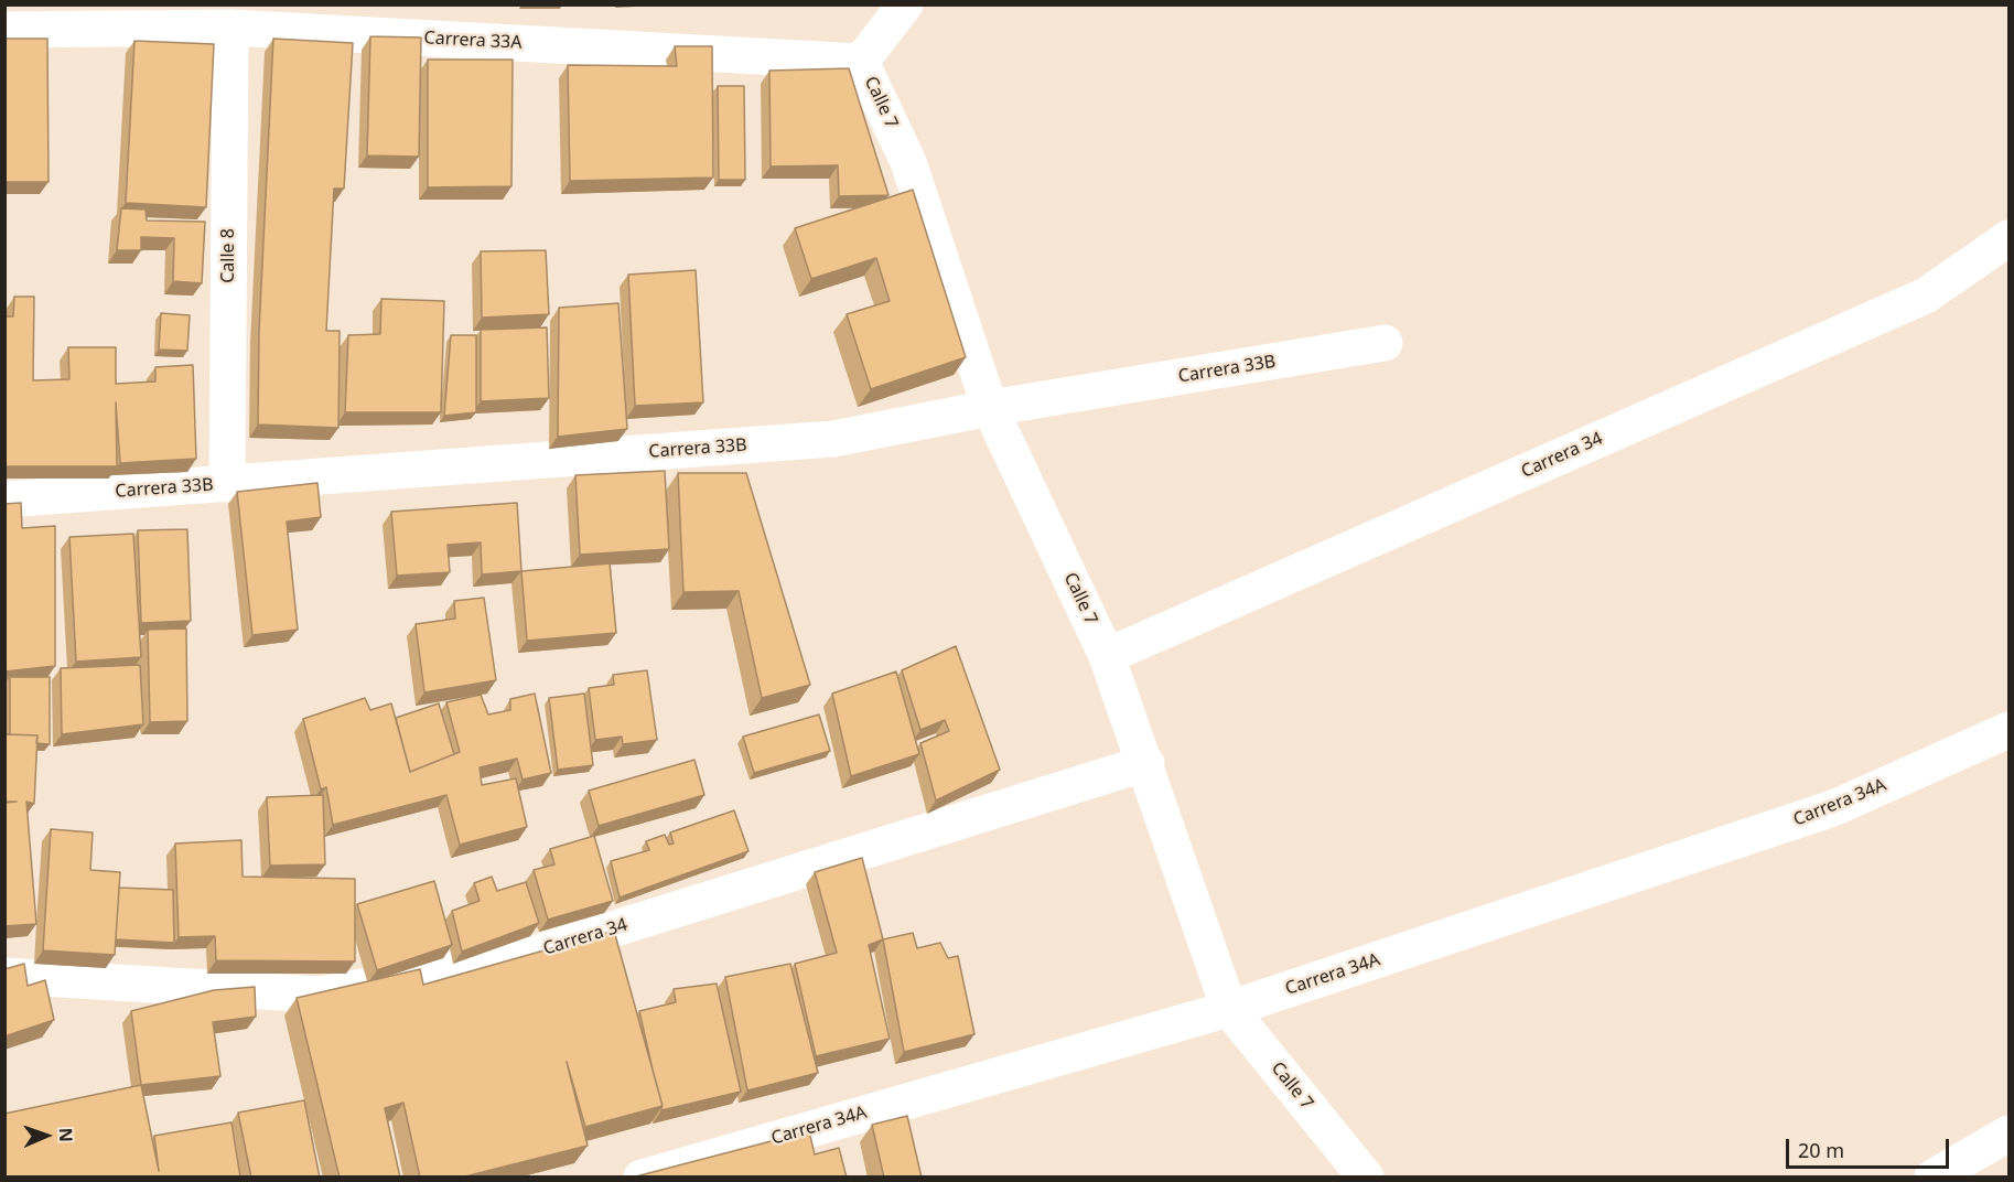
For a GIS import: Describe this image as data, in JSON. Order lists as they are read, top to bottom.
{
  "streets": {
    "street": [
      "Carrera 33A",
      "Calle 7",
      "Calle 8",
      "Carrera 33B",
      "Carrera 34",
      "Carrera 34A"
    ]
  },
  "crossings": [
    ["Carrera 33A", "Calle 7"],
    ["Carrera 33A", "Calle 8"],
    ["Calle 7", "Carrera 33B"],
    ["Calle 7", "Carrera 34"],
    ["Calle 7", "Carrera 34A"],
    ["Calle 8", "Carrera 33B"]
  ],
  "scale_bar": "20 m",
  "north": "right"
}
